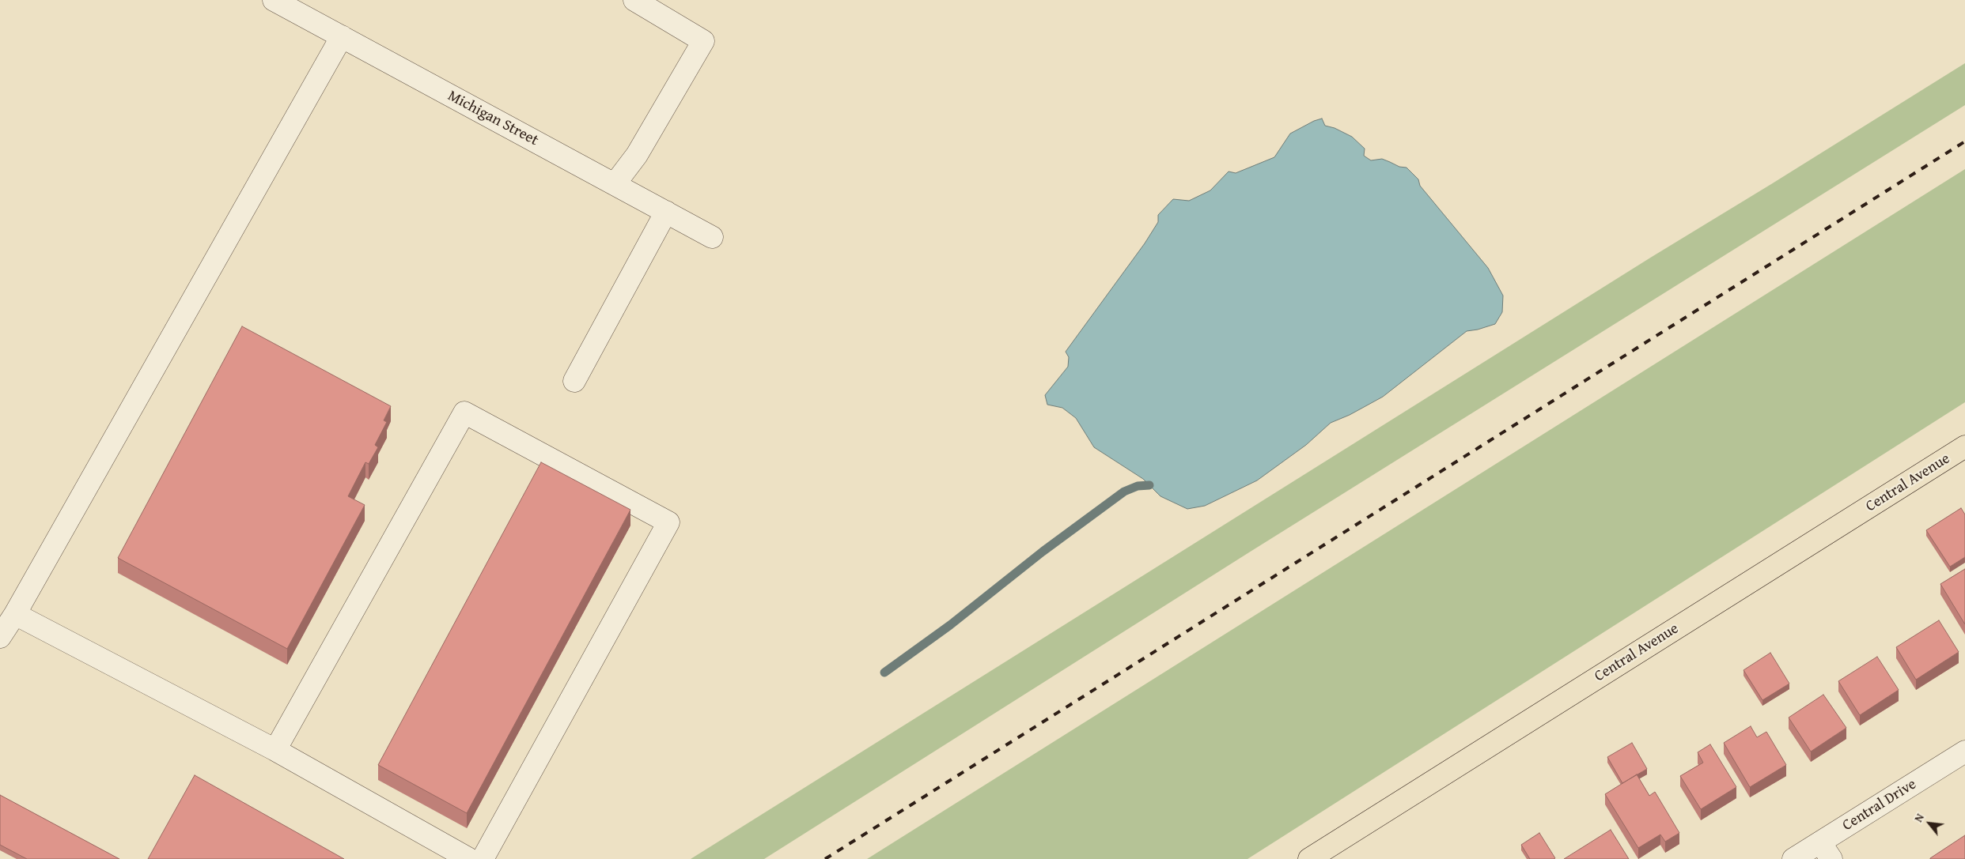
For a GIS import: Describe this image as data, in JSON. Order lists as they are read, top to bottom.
{
  "streets": {
    "main road": ["Central Avenue"],
    "street": ["Michigan Street", "Central Drive"]
  },
  "north": "top left"
}
